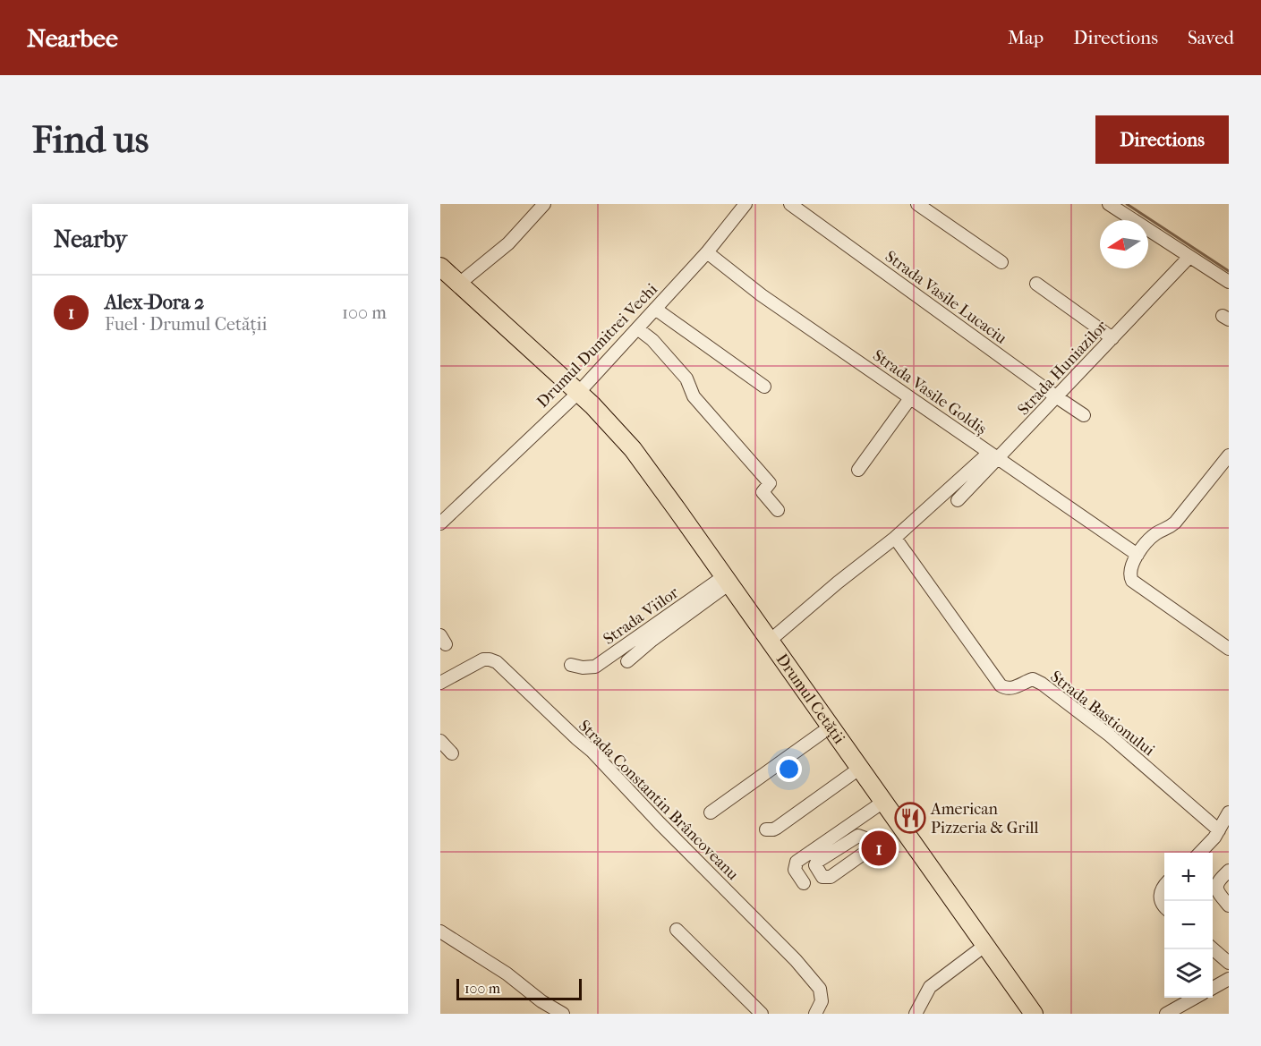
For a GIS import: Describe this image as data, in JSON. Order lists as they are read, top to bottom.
{
  "streets": {
    "highway": ["Drumul Cetății"],
    "street": [
      "Strada Vasile Lucaciu",
      "Drumul Dumitrei Vechi",
      "Strada Huniazilor",
      "Strada Vasile Goldiș",
      "Strada Viilor",
      "Strada Bastionului",
      "Strada Constantin Brâncoveanu"
    ]
  },
  "crossings": [
    ["Strada Vasile Lucaciu", "Strada Huniazilor"],
    ["Drumul Dumitrei Vechi", "Strada Vasile Goldiș"],
    ["Drumul Dumitrei Vechi", "Drumul Cetății"],
    ["Strada Huniazilor", "Strada Vasile Goldiș"],
    ["Strada Huniazilor", "Drumul Cetății"],
    ["Strada Huniazilor", "Strada Bastionului"],
    ["Strada Viilor", "Drumul Cetății"]
  ],
  "places": {
    "restaurant": ["American Pizzeria & Grill"]
  },
  "scale_bar": "100 m",
  "north": "left",
  "page": {
    "header": "Nearbee",
    "nav": ["Map", "Directions", "Saved"],
    "buttons": "Directions",
    "title": "Find us",
    "heading": "Nearby",
    "list": [
      {
        "mark": "1",
        "name": "Alex-Dora 2",
        "note": "Fuel · Drumul Cetății",
        "value": "100 m"
      }
    ],
    "pins": "1",
    "map_buttons": ["+", "−"],
    "scale": "100 m"
  }
}
